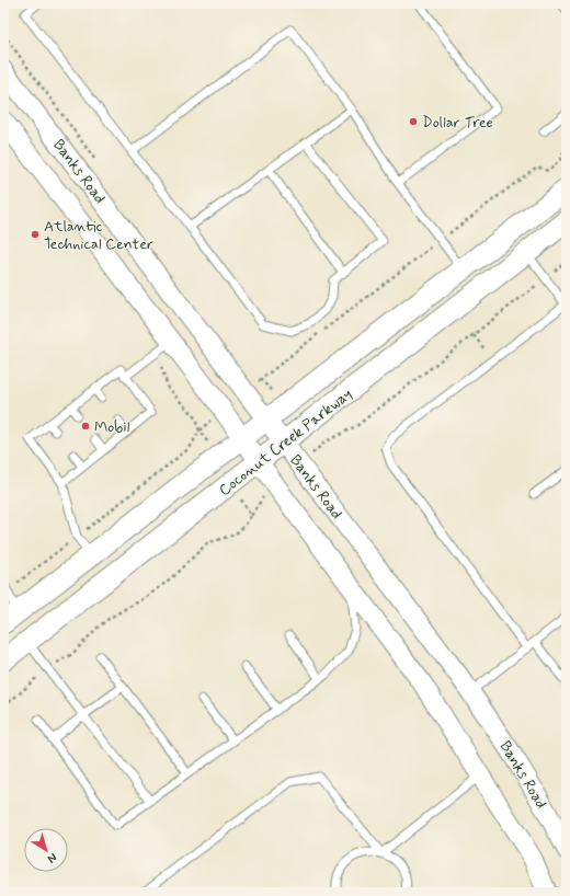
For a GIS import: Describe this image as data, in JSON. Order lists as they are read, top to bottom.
{
  "streets": {
    "main road": ["Coconut Creek Parkway"],
    "street": ["Banks Road"]
  },
  "crossings": [
    ["Banks Road", "Coconut Creek Parkway"]
  ],
  "places": ["Dollar Tree", "Atlantic Technical Center", "Mobil"],
  "north": "bottom right"
}
